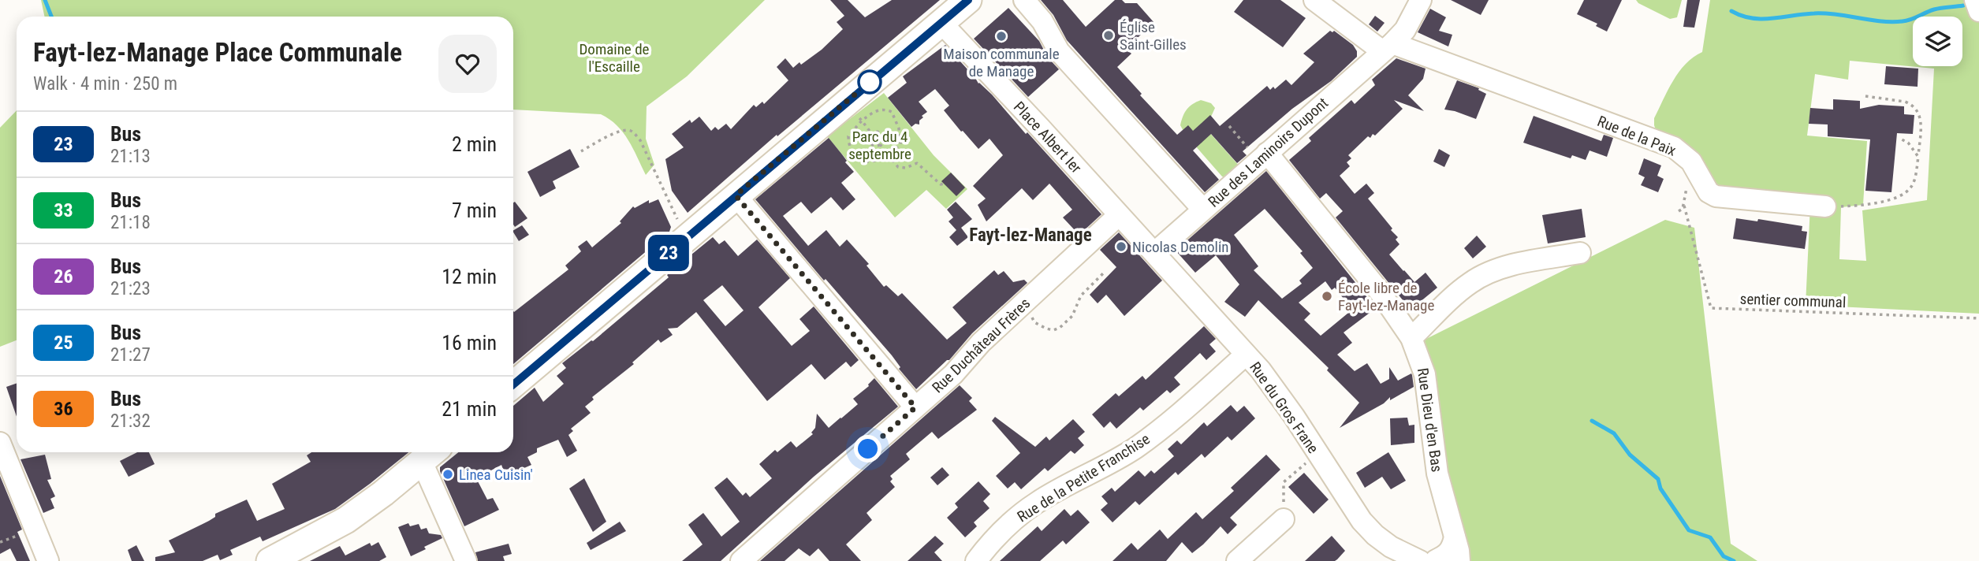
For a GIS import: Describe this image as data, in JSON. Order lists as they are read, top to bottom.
{
  "streets": {
    "street": [
      "Rue de la Paix",
      "Place Albert Ier",
      "Rue des Laminoirs Dupont",
      "Rue Duchâteau Frères",
      "Rue du Gros Frane",
      "Rue Dieu d'en Bas",
      "Rue de la Petite Franchise"
    ],
    "path": ["sentier communal"]
  },
  "crossings": [
    ["Rue de la Paix", "Rue des Laminoirs Dupont"],
    ["Place Albert Ier", "Rue des Laminoirs Dupont"],
    ["Place Albert Ier", "Rue Duchâteau Frères"],
    ["Place Albert Ier", "Rue du Gros Frane"],
    ["Rue des Laminoirs Dupont", "Rue du Gros Frane"],
    ["Rue des Laminoirs Dupont", "Rue Dieu d'en Bas"],
    ["Rue du Gros Frane", "Rue de la Petite Franchise"]
  ],
  "districts": ["Fayt-lez-Manage"],
  "parks": ["Domaine de l'Escaille", "Parc du 4 septembre"],
  "places": [
    "Église Saint-Gilles",
    "Maison communale de Manage",
    "Nicolas Demolin",
    "École libre de Fayt-lez-Manage",
    "Linea Cuisin'"
  ],
  "lines": ["bus line 23"],
  "page": {
    "on_map": "23",
    "heading": ["Fayt-lez-Manage Place Communale", "Walk · 4 min · 250 m"],
    "list": [
      {
        "mark": "23",
        "name": "Bus",
        "note": "21:13",
        "value": "2 min"
      },
      {
        "mark": "33",
        "name": "Bus",
        "note": "21:18",
        "value": "7 min"
      },
      {
        "mark": "26",
        "name": "Bus",
        "note": "21:23",
        "value": "12 min"
      },
      {
        "mark": "25",
        "name": "Bus",
        "note": "21:27",
        "value": "16 min"
      },
      {
        "mark": "36",
        "name": "Bus",
        "note": "21:32",
        "value": "21 min"
      }
    ]
  }
}
